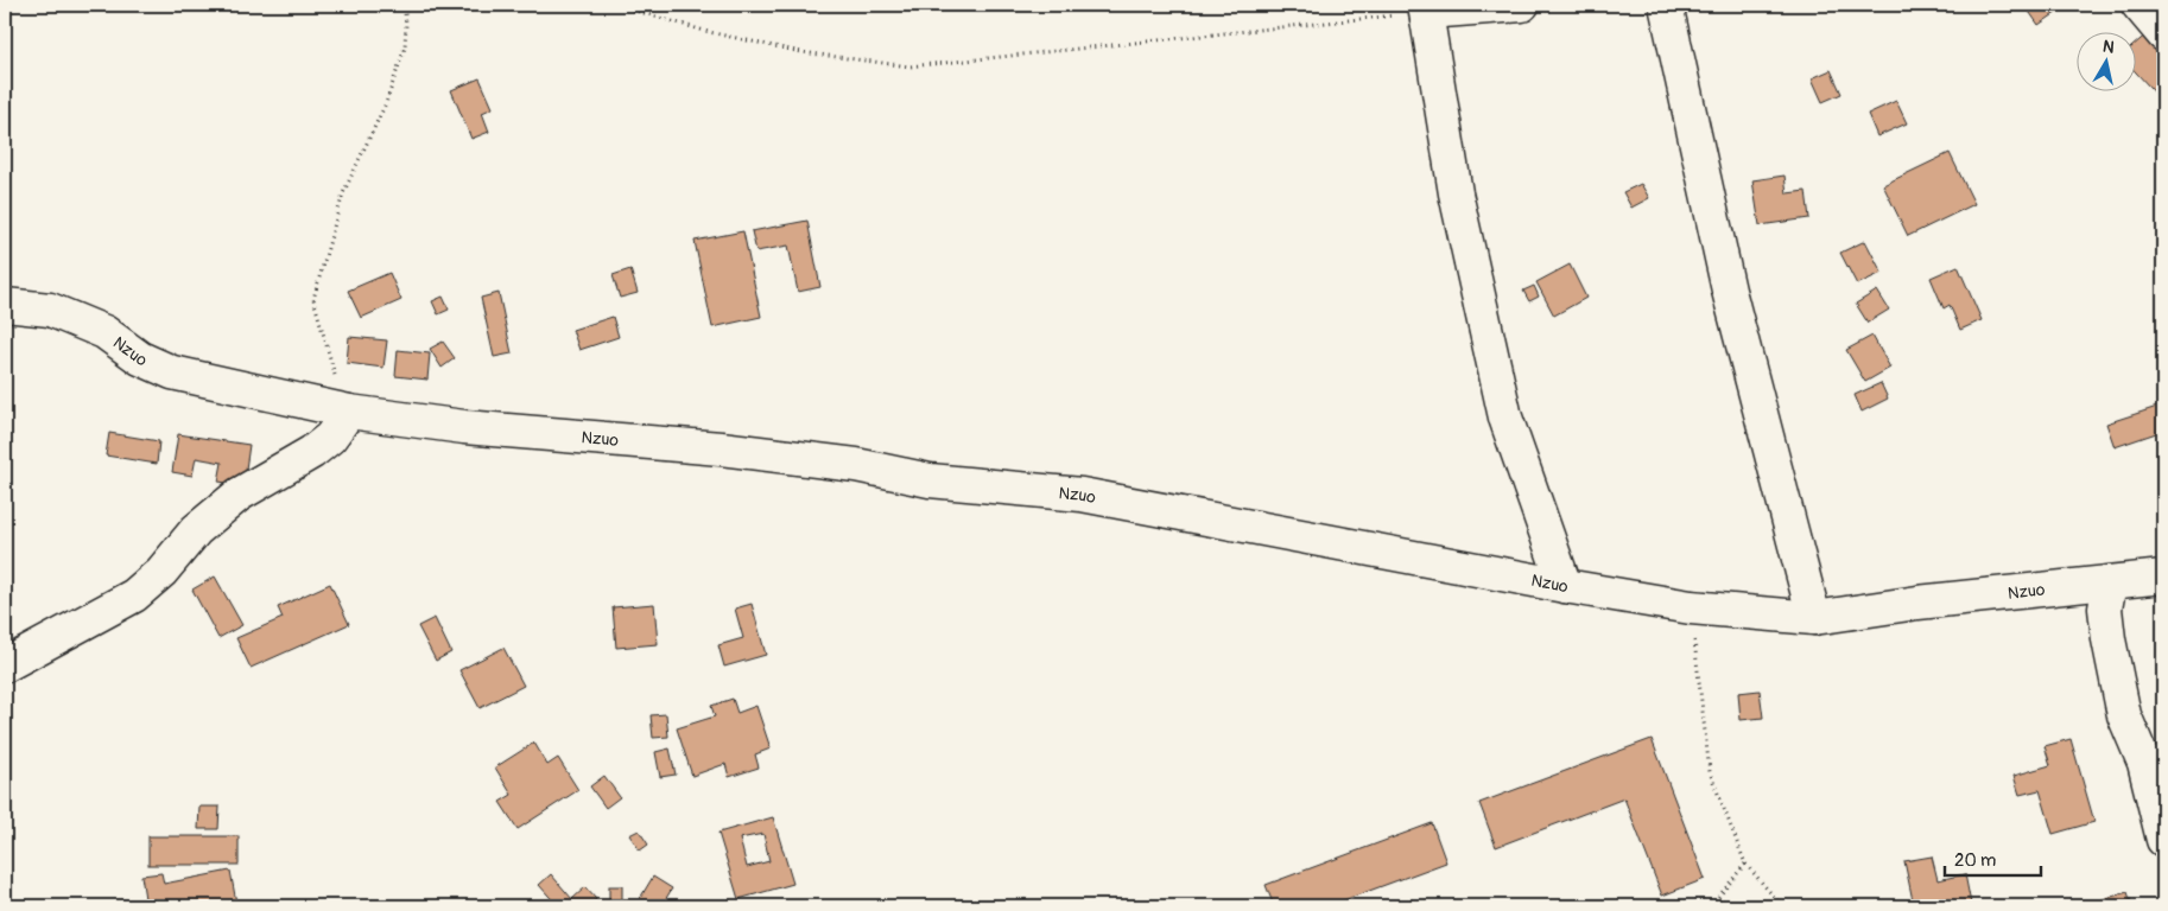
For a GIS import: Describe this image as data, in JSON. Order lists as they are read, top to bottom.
{
  "streets": {
    "street": ["Nzuo"]
  },
  "scale_bar": "20 m",
  "north": "top"
}
